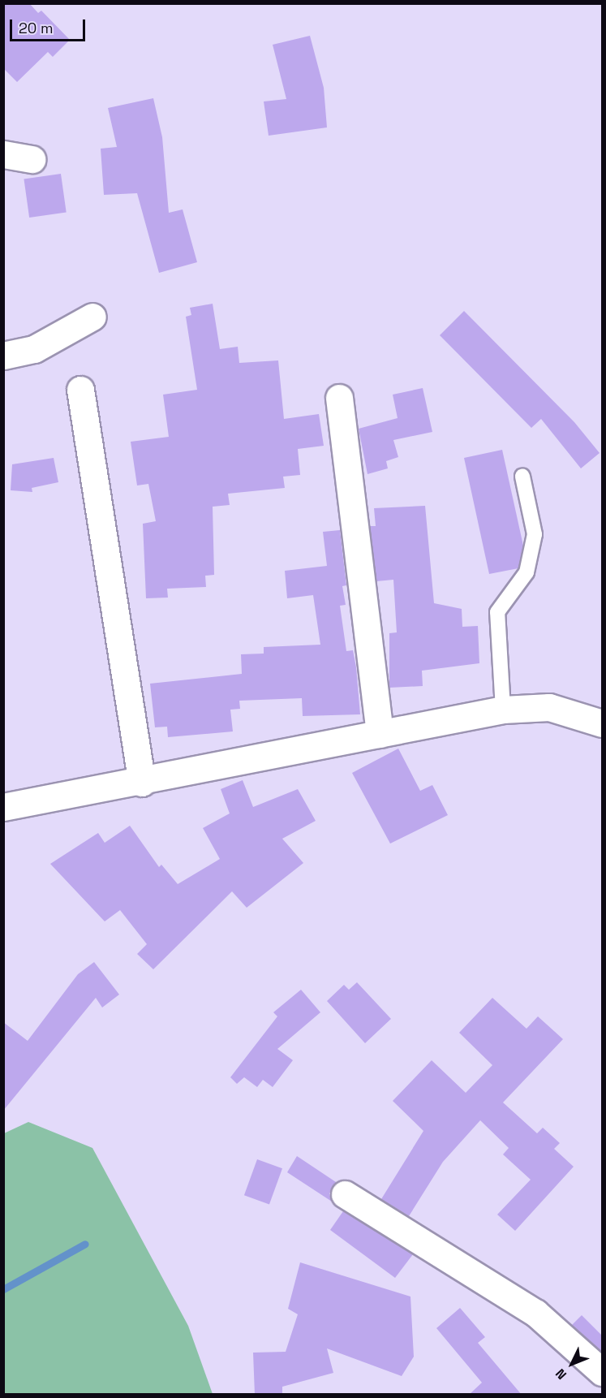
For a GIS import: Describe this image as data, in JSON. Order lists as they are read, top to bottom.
{
  "scale_bar": "20 m",
  "north": "bottom left"
}
